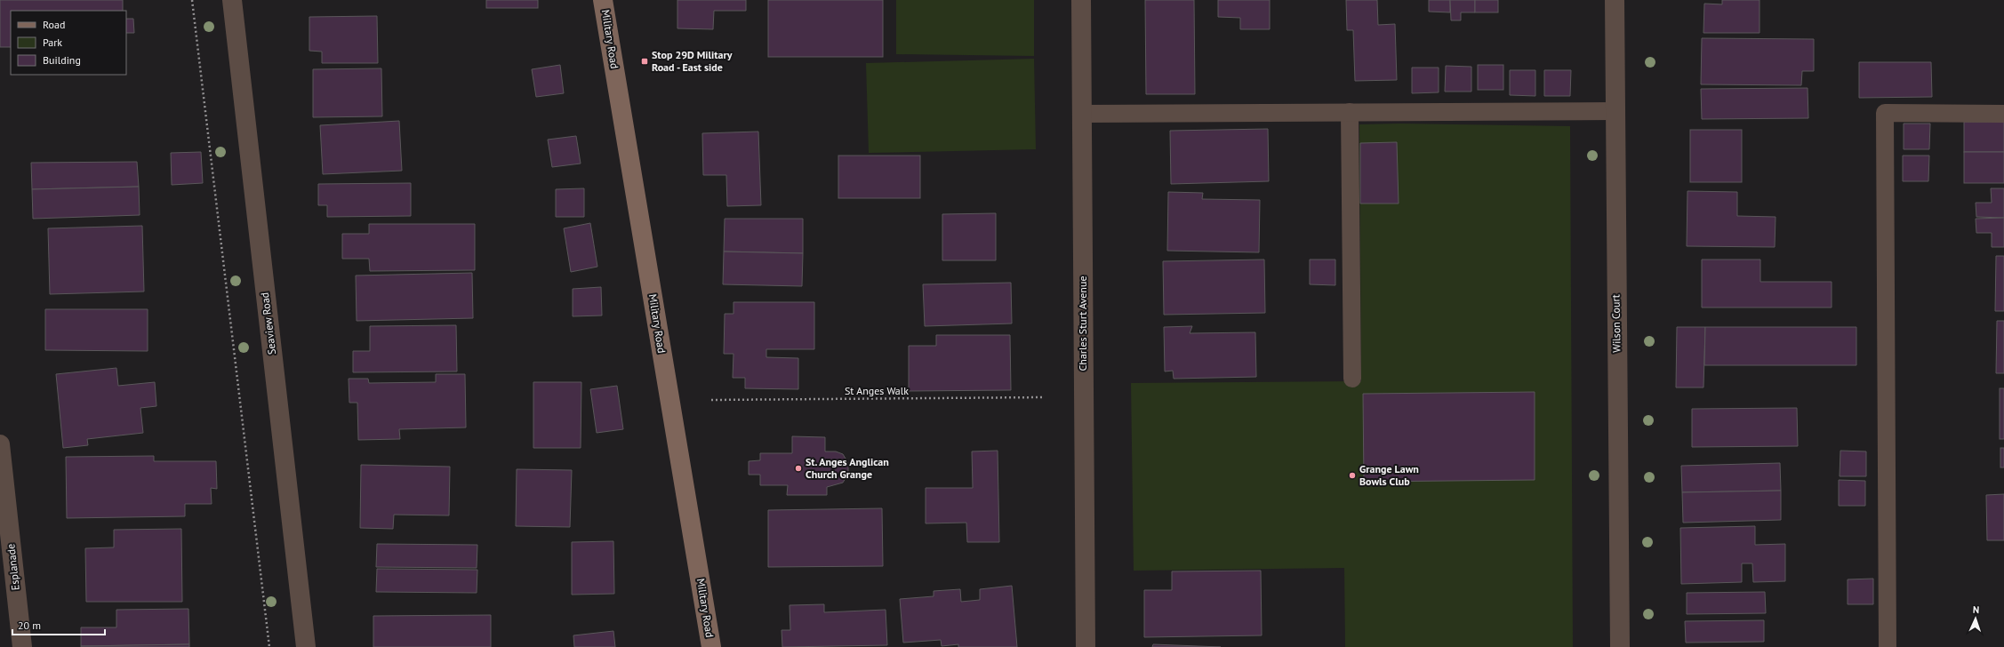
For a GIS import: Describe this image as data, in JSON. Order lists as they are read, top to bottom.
{
  "streets": {
    "main road": ["Military Road"],
    "street": [
      "Seaview Road",
      "Charles Sturt Avenue",
      "Wilson Court",
      "Esplanade"
    ],
    "path": ["St Anges Walk"]
  },
  "places": {
    "transit": ["Stop 29D Military Road - East side"],
    "other": ["St. Anges Anglican Church Grange", "Grange Lawn Bowls Club"]
  },
  "legend": ["Road", "Park", "Building"],
  "scale_bar": "20 m",
  "north": "top"
}
